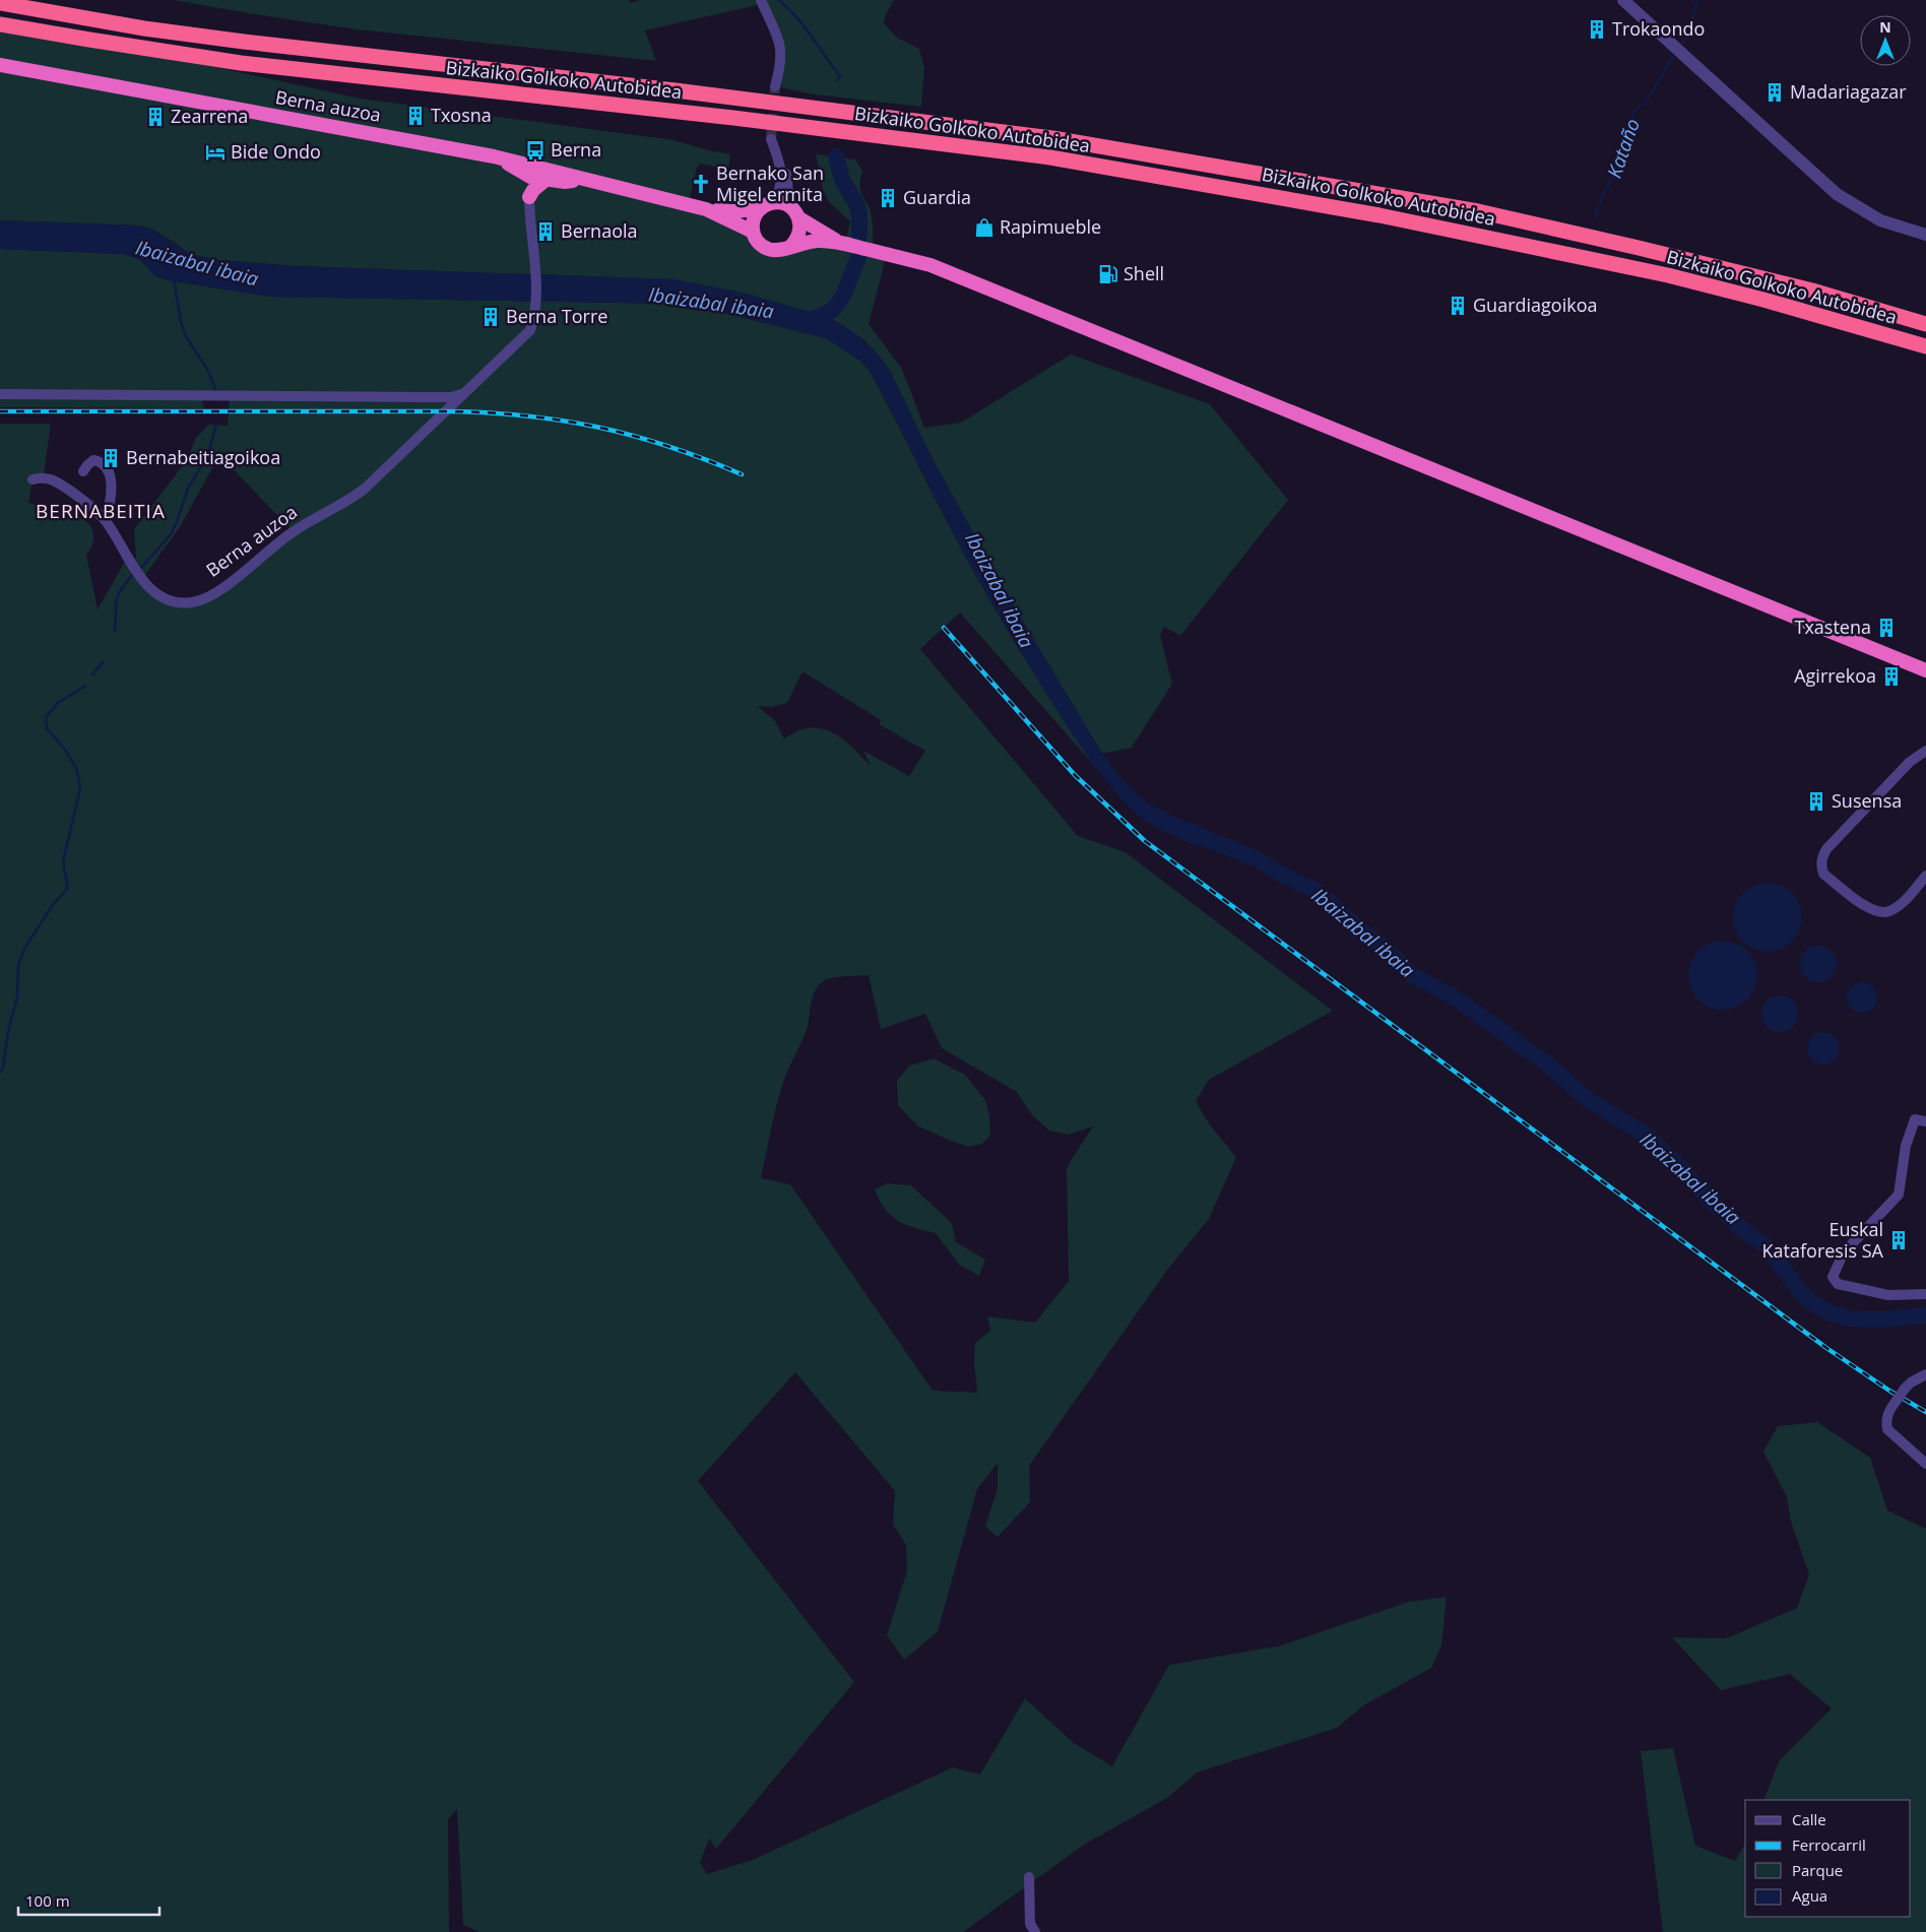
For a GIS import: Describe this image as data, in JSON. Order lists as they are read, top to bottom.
{
  "streets": {
    "highway": ["Bizkaiko Golkoko Autobidea", "Berna auzoa"]
  },
  "districts": ["BERNABEITIA"],
  "water": ["Kataño", "Ibaizabal ibaia"],
  "places": {
    "building": [
      "Trokaondo",
      "Madariagazar",
      "Txosna",
      "Zearrena",
      "Guardia",
      "Bernaola",
      "Guardiagoikoa",
      "Berna Torre",
      "Bernabeitiagoikoa",
      "Txastena",
      "Agirrekoa",
      "Susensa",
      "Euskal Kataforesis SA"
    ],
    "bus stop": ["Berna"],
    "hotel": ["Bide Ondo"],
    "church": ["Bernako San Migel ermita"],
    "shop": ["Rapimueble"],
    "fuel station": ["Shell"]
  },
  "legend": [
    "Calle",
    "Ferrocarril",
    "Parque",
    "Agua"
  ],
  "scale_bar": "100 m",
  "north": "top"
}
